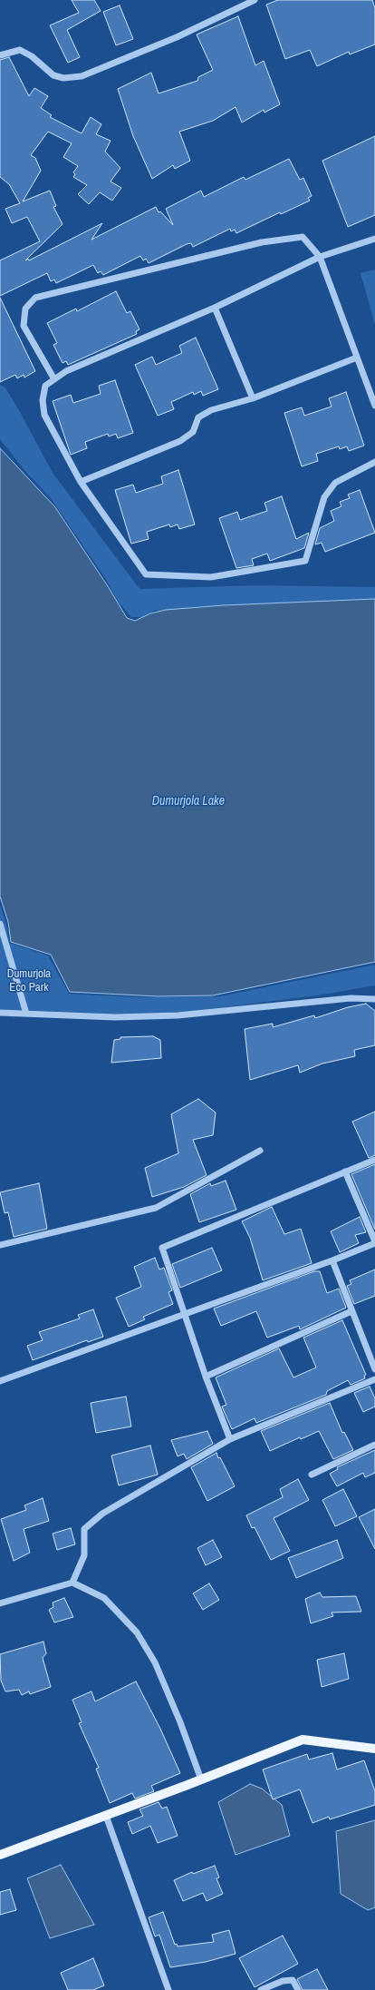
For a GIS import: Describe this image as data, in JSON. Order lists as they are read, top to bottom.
{
  "water": ["Dumurjola Lake"],
  "parks": ["Dumurjola Eco Park"]
}
